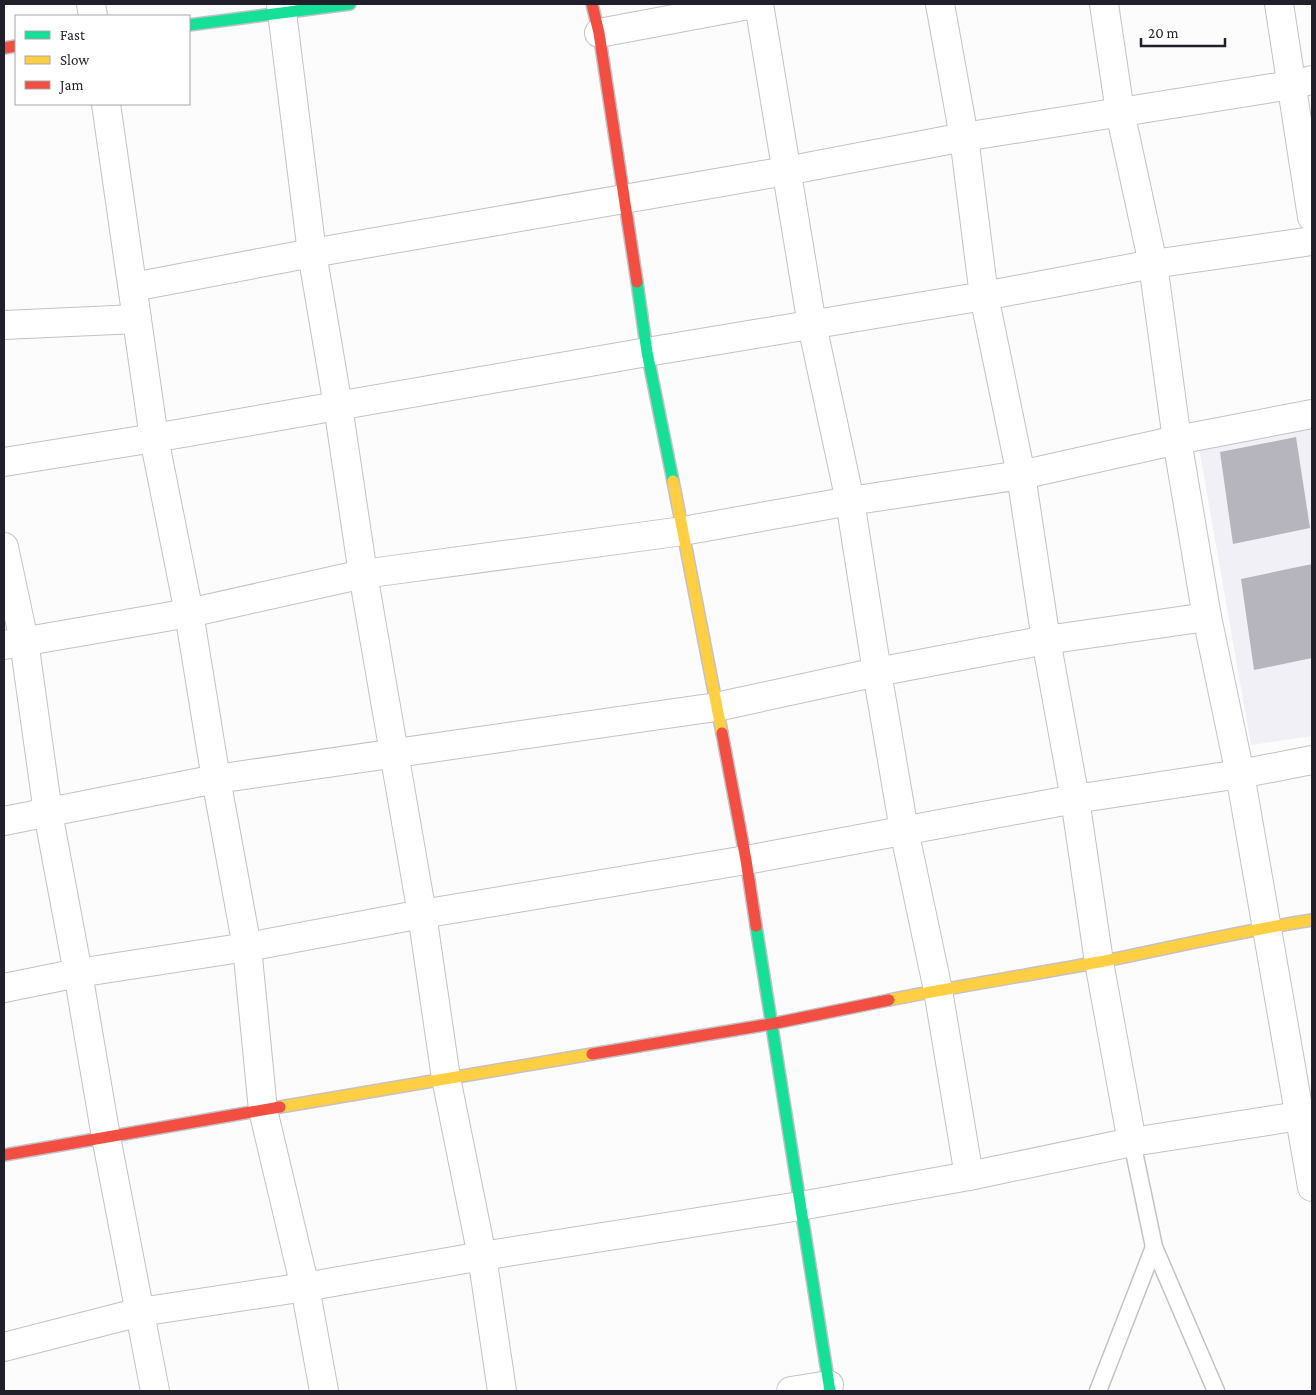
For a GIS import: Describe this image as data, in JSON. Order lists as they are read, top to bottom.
{
  "legend": ["Fast", "Slow", "Jam"],
  "scale_bar": "20 m"
}
